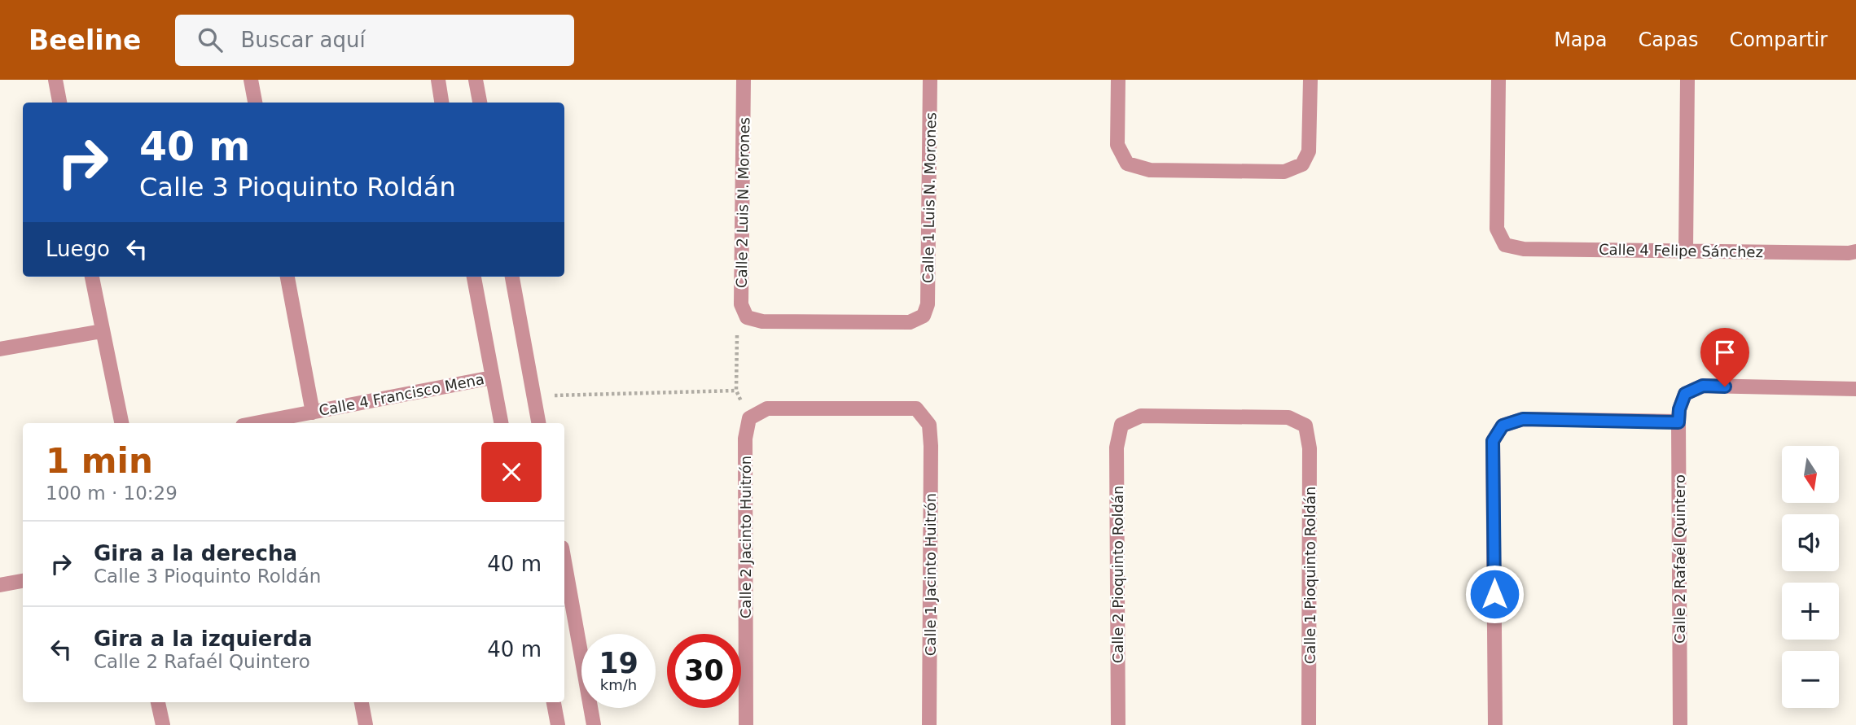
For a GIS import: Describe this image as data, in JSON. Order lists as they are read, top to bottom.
{
  "streets": {
    "street": [
      "Calle 1 Luis N. Morones",
      "Calle 2 Luis N. Morones",
      "Calle 4 Felipe Sánchez",
      "Calle 4 Francisco Mena",
      "Calle 2 Jacinto Huitrón",
      "Calle 2 Rafaél Quintero",
      "Calle 1 Jacinto Huitrón",
      "Calle 2 Pioquinto Roldán",
      "Calle 1 Pioquinto Roldán"
    ]
  },
  "crossings": [
    ["Calle 1 Luis N. Morones", "Calle 2 Luis N. Morones"],
    ["Calle 2 Jacinto Huitrón", "Calle 1 Jacinto Huitrón"],
    ["Calle 2 Pioquinto Roldán", "Calle 1 Pioquinto Roldán"]
  ],
  "north": "bottom",
  "page": {
    "header": "Beeline",
    "search": "Buscar aquí",
    "nav": ["Mapa", "Capas", "Compartir"],
    "turn": ["40 m", "Calle 3 Pioquinto Roldán"],
    "then": "Luego",
    "heading": ["1 min", "100 m · 10:29"],
    "map_buttons": ["+", "−"],
    "list": [
      {
        "name": "Gira a la derecha",
        "note": "Calle 3 Pioquinto Roldán",
        "value": "40 m"
      },
      {
        "name": "Gira a la izquierda",
        "note": "Calle 2 Rafaél Quintero",
        "value": "40 m"
      }
    ],
    "speed": "19 km/h",
    "limit": "30"
  }
}
